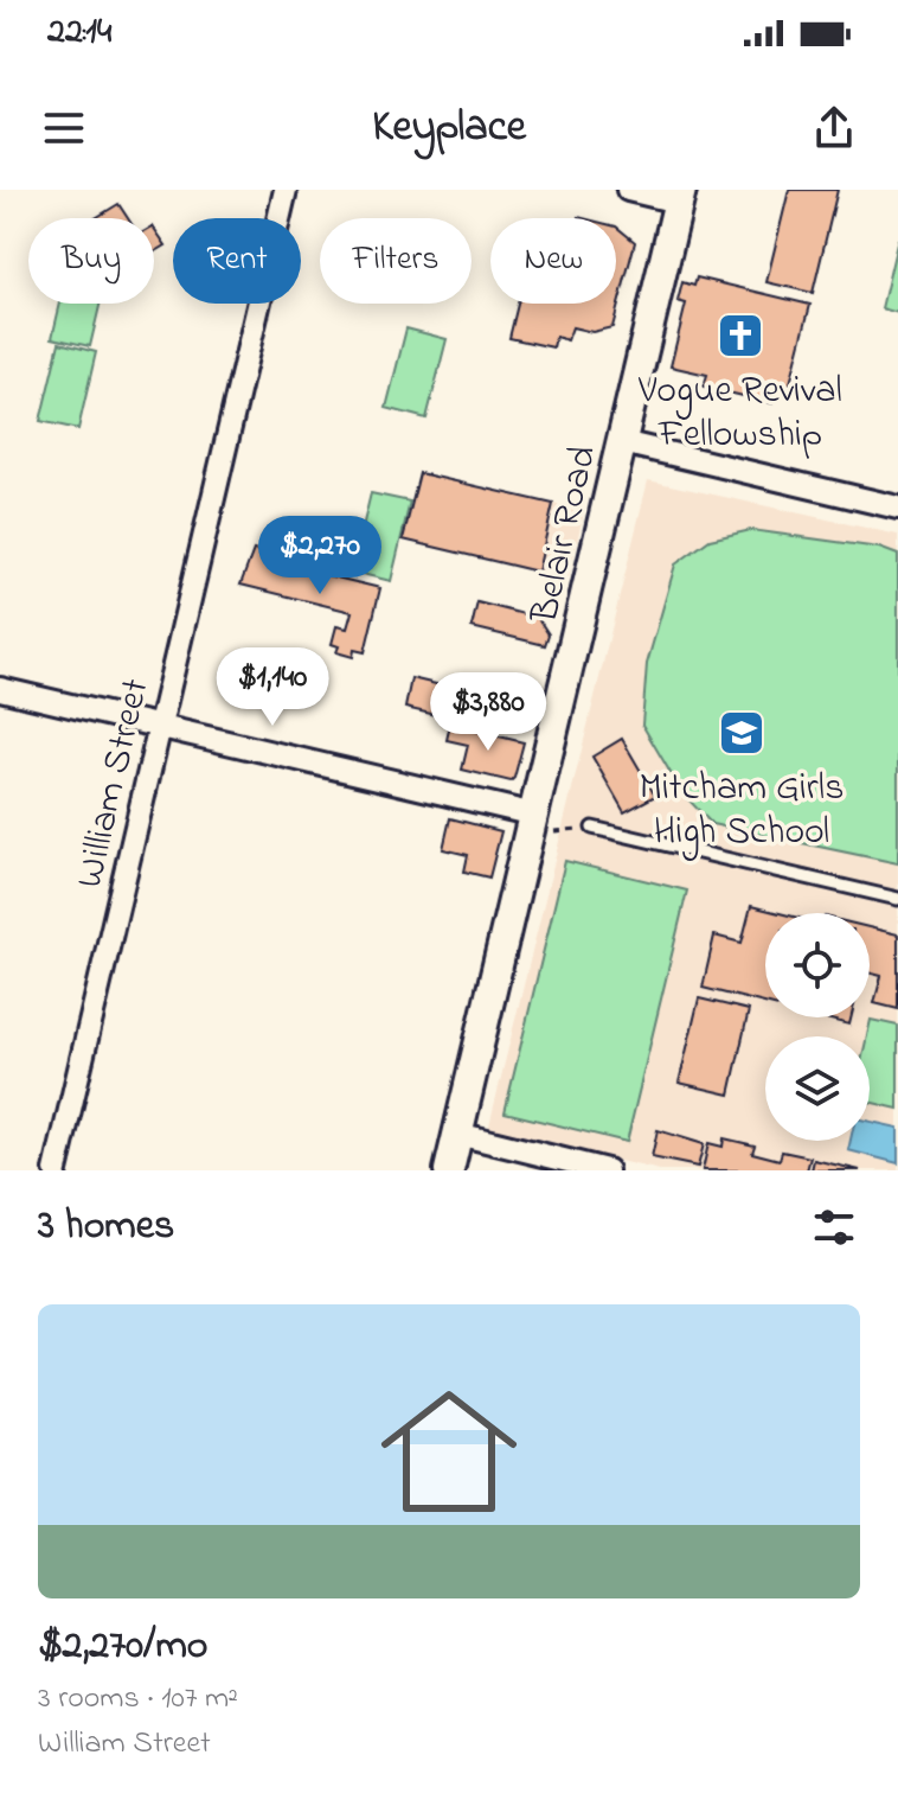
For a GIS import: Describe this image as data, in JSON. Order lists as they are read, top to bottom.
{
  "streets": {
    "main road": ["Belair Road"],
    "street": ["William Street"]
  },
  "places": {
    "church": ["Vogue Revival Fellowship"],
    "school or university": ["Mitcham Girls High School"]
  },
  "page": {
    "status": "22:14",
    "header": "Keyplace",
    "chip": [
      "Buy",
      "Rent",
      "Filters",
      "New"
    ],
    "price": ["$2,270", "$1,140", "$3,880"],
    "heading": "3 homes",
    "list": [
      {
        "name": "$2,270/mo",
        "note": "3 rooms · 107 m² · William Street"
      }
    ]
  }
}
